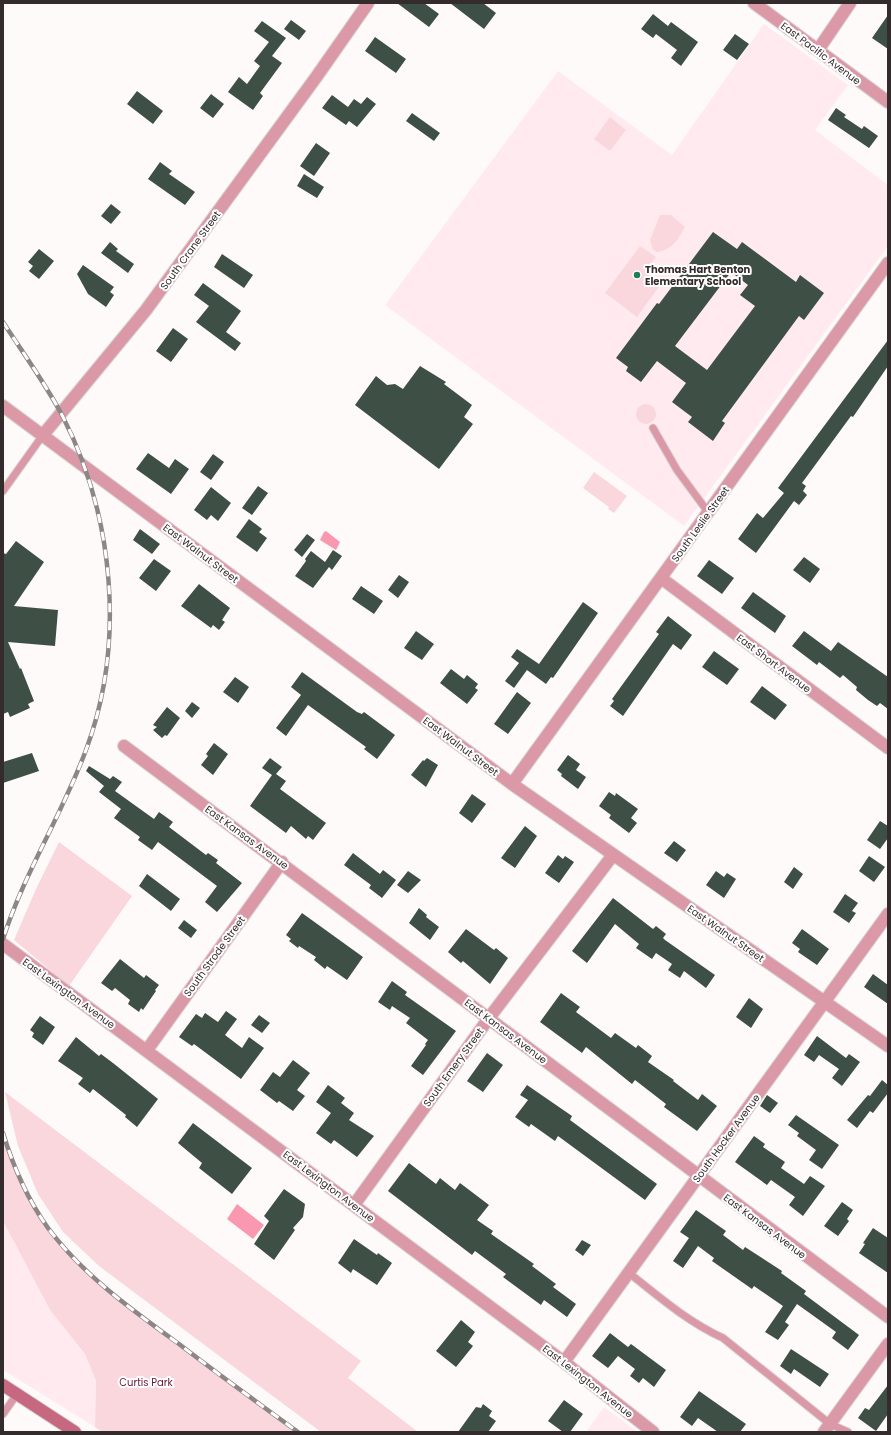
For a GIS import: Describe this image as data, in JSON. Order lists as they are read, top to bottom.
{
  "streets": {
    "street": [
      "East Pacific Avenue",
      "South Crane Street",
      "South Leslie Street",
      "East Walnut Street",
      "East Short Avenue",
      "East Kansas Avenue",
      "South Strode Street",
      "East Lexington Avenue",
      "South Emery Street",
      "South Hocker Avenue"
    ]
  },
  "crossings": [
    ["South Crane Street", "East Walnut Street"],
    ["South Leslie Street", "East Walnut Street"],
    ["South Leslie Street", "East Short Avenue"],
    ["East Walnut Street", "South Emery Street"],
    ["East Walnut Street", "South Hocker Avenue"],
    ["East Kansas Avenue", "South Strode Street"],
    ["East Kansas Avenue", "South Emery Street"],
    ["East Kansas Avenue", "South Hocker Avenue"],
    ["South Strode Street", "East Lexington Avenue"],
    ["East Lexington Avenue", "South Emery Street"],
    ["East Lexington Avenue", "South Hocker Avenue"]
  ],
  "parks": ["Curtis Park"],
  "places": ["Thomas Hart Benton Elementary School"]
}
